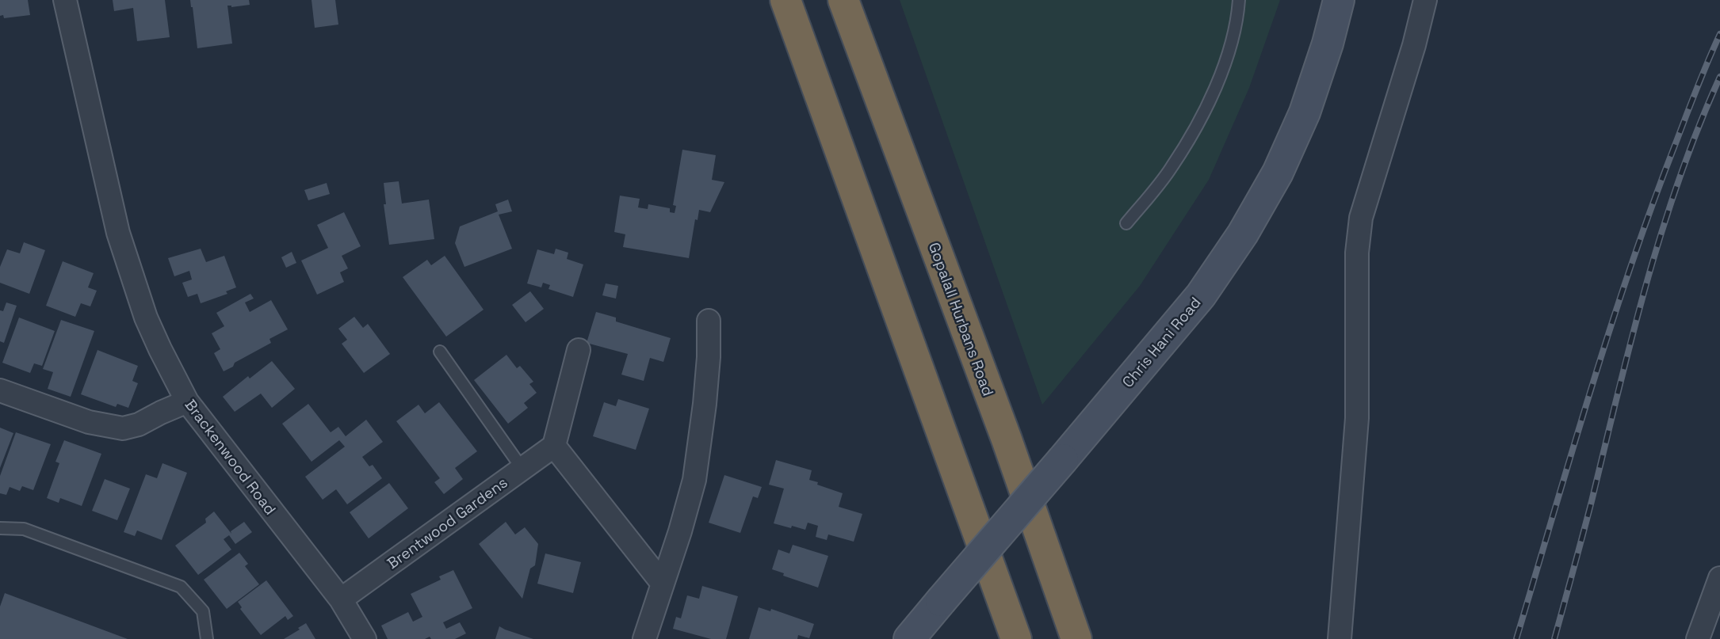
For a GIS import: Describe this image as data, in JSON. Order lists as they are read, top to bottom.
{
  "streets": {
    "highway": ["Gopalall Hurbans Road"],
    "street": ["Chris Hani Road", "Brackenwood Road", "Brentwood Gardens"]
  },
  "crossings": [
    ["Brackenwood Road", "Brentwood Gardens"]
  ]
}
